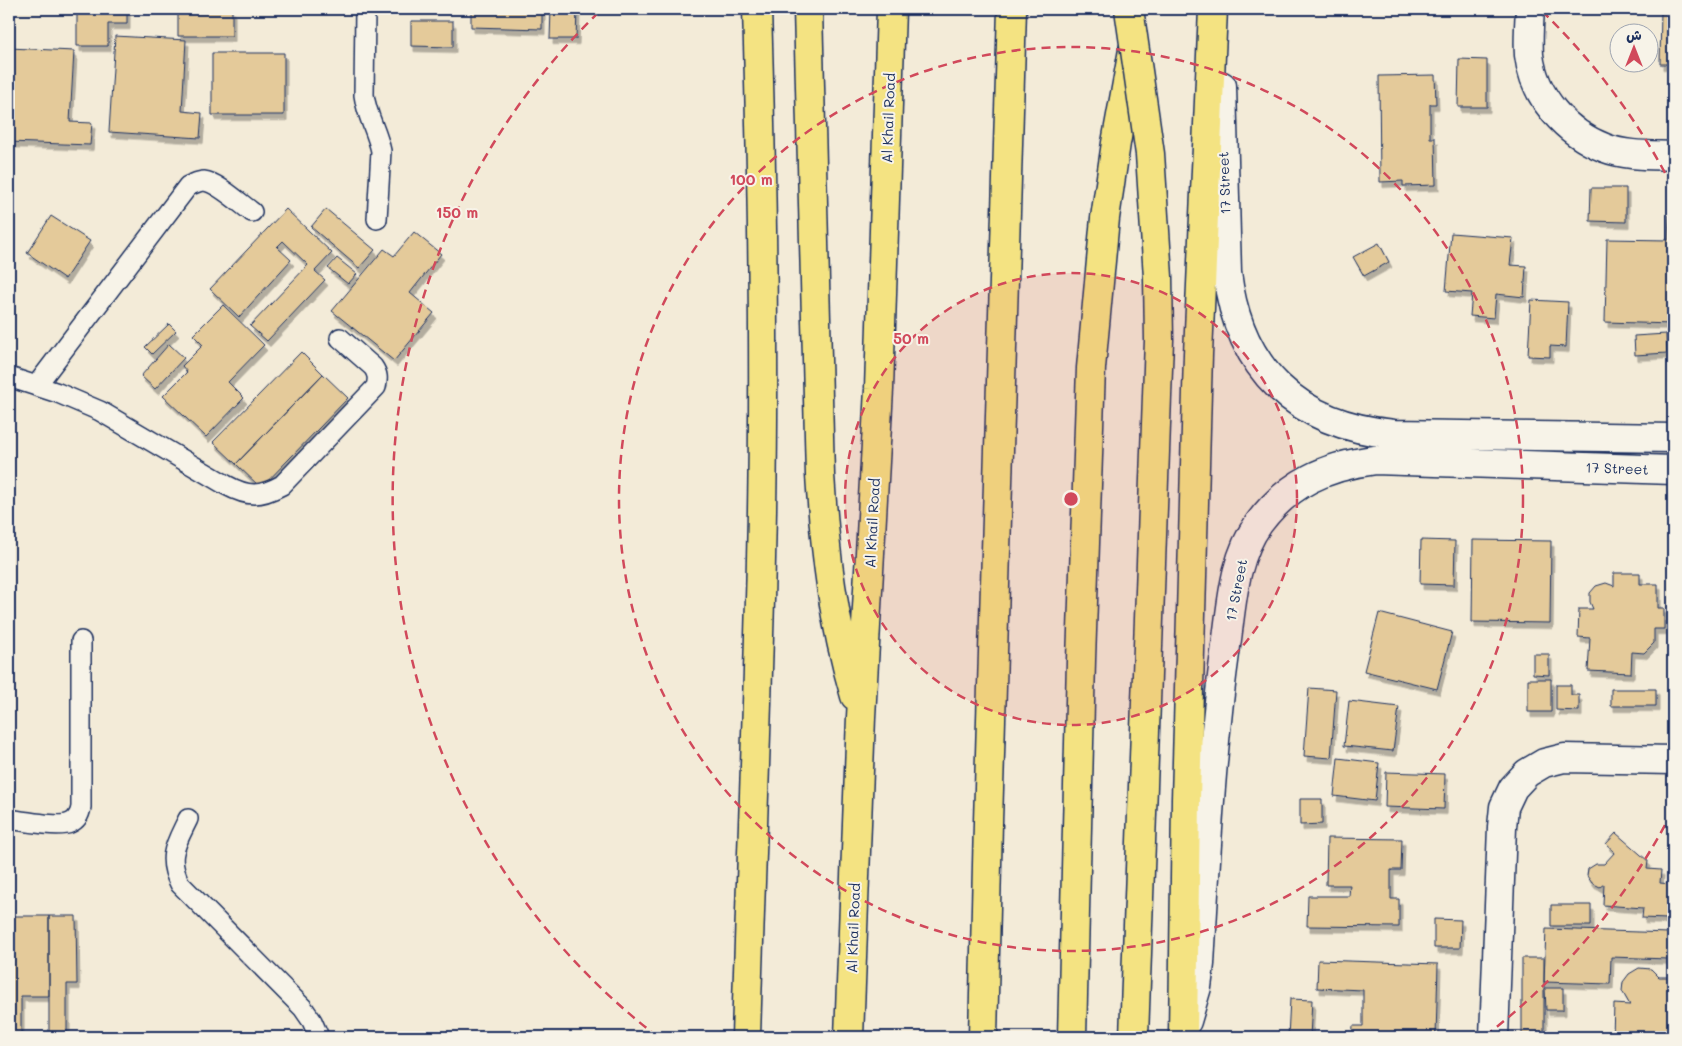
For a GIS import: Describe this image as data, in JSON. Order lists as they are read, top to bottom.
{
  "streets": {
    "highway": ["Al Khail Road"],
    "street": ["17 Street"]
  },
  "north": "top",
  "rings": ["100 m", "150 m", "50 m"]
}
